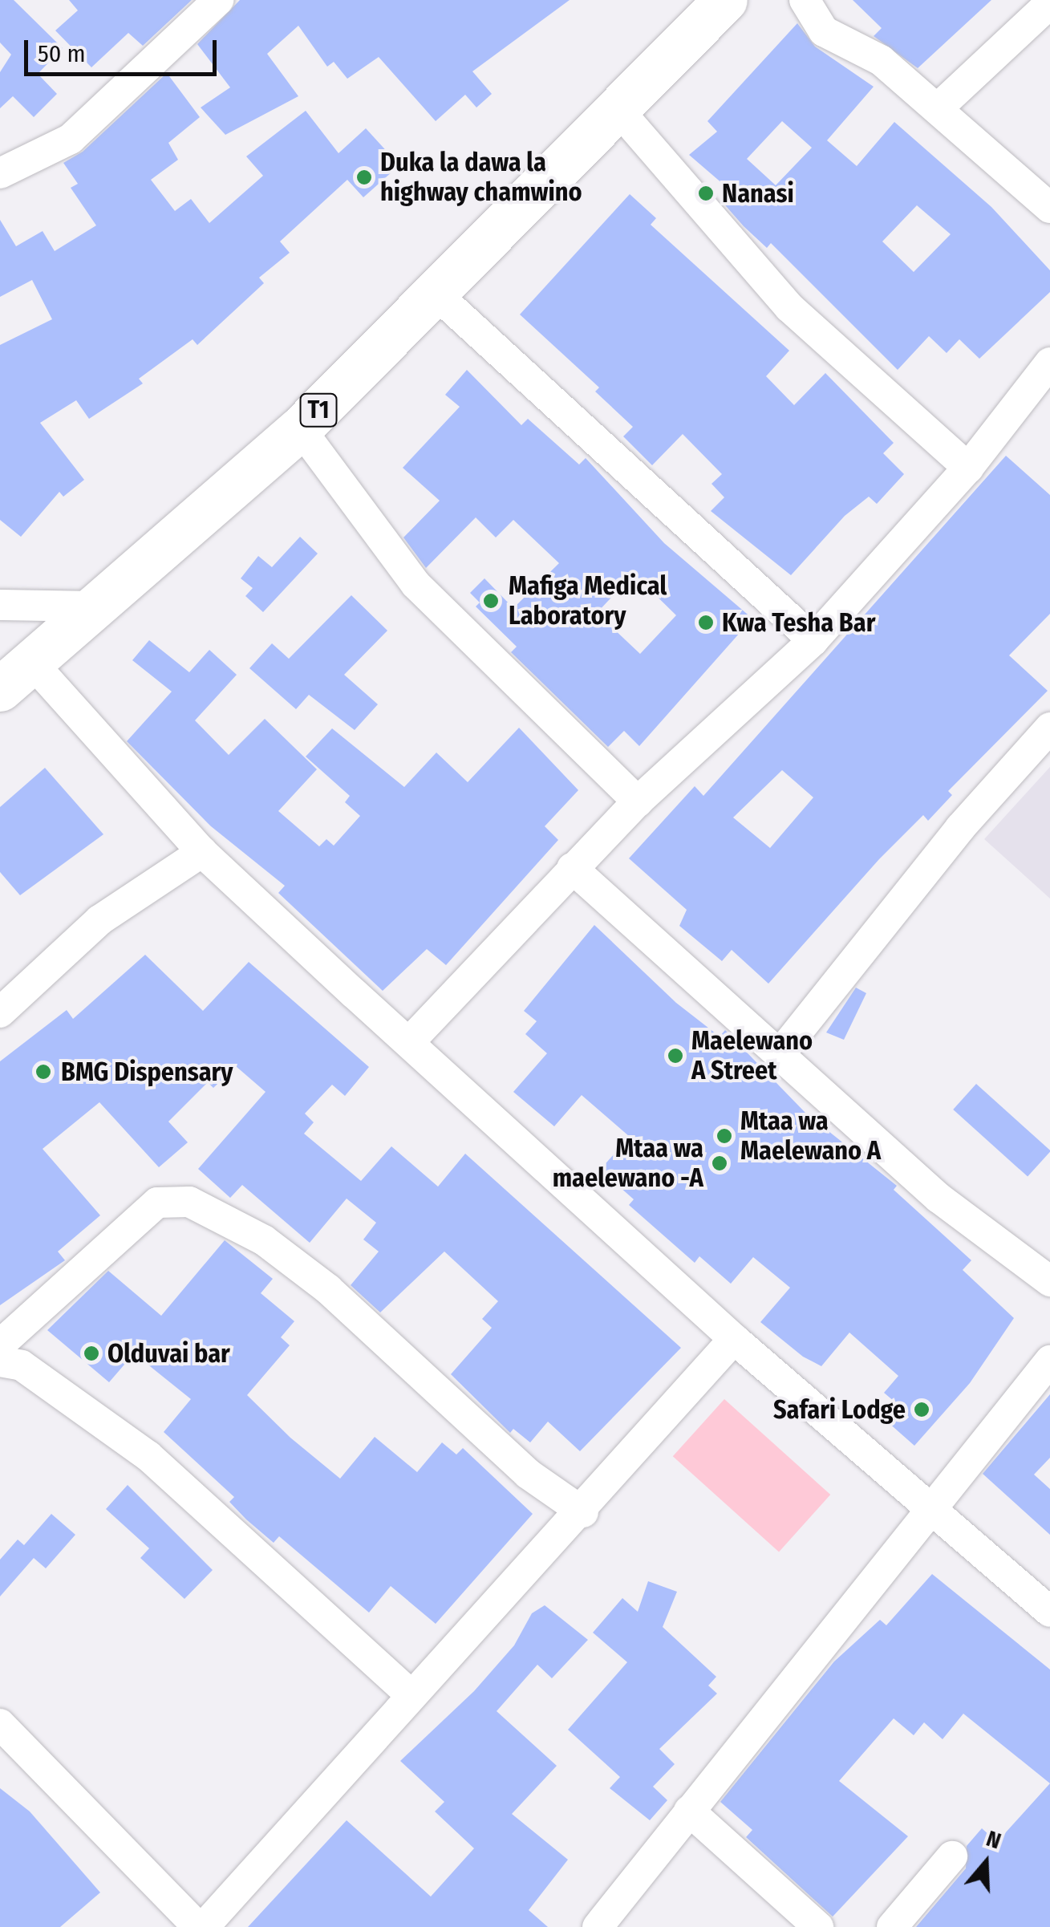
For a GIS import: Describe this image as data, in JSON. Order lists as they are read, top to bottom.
{
  "streets": {
    "highway": ["T1"]
  },
  "places": [
    "Duka la dawa la highway chamwino",
    "Nanasi",
    "Mafiga Medical Laboratory",
    "Kwa Tesha Bar",
    "Maelewano A Street",
    "BMG Dispensary",
    "Mtaa wa Maelewano A",
    "Mtaa wa maelewano -A",
    "Olduvai bar",
    "Safari Lodge"
  ],
  "scale_bar": "50 m",
  "north": "top"
}
